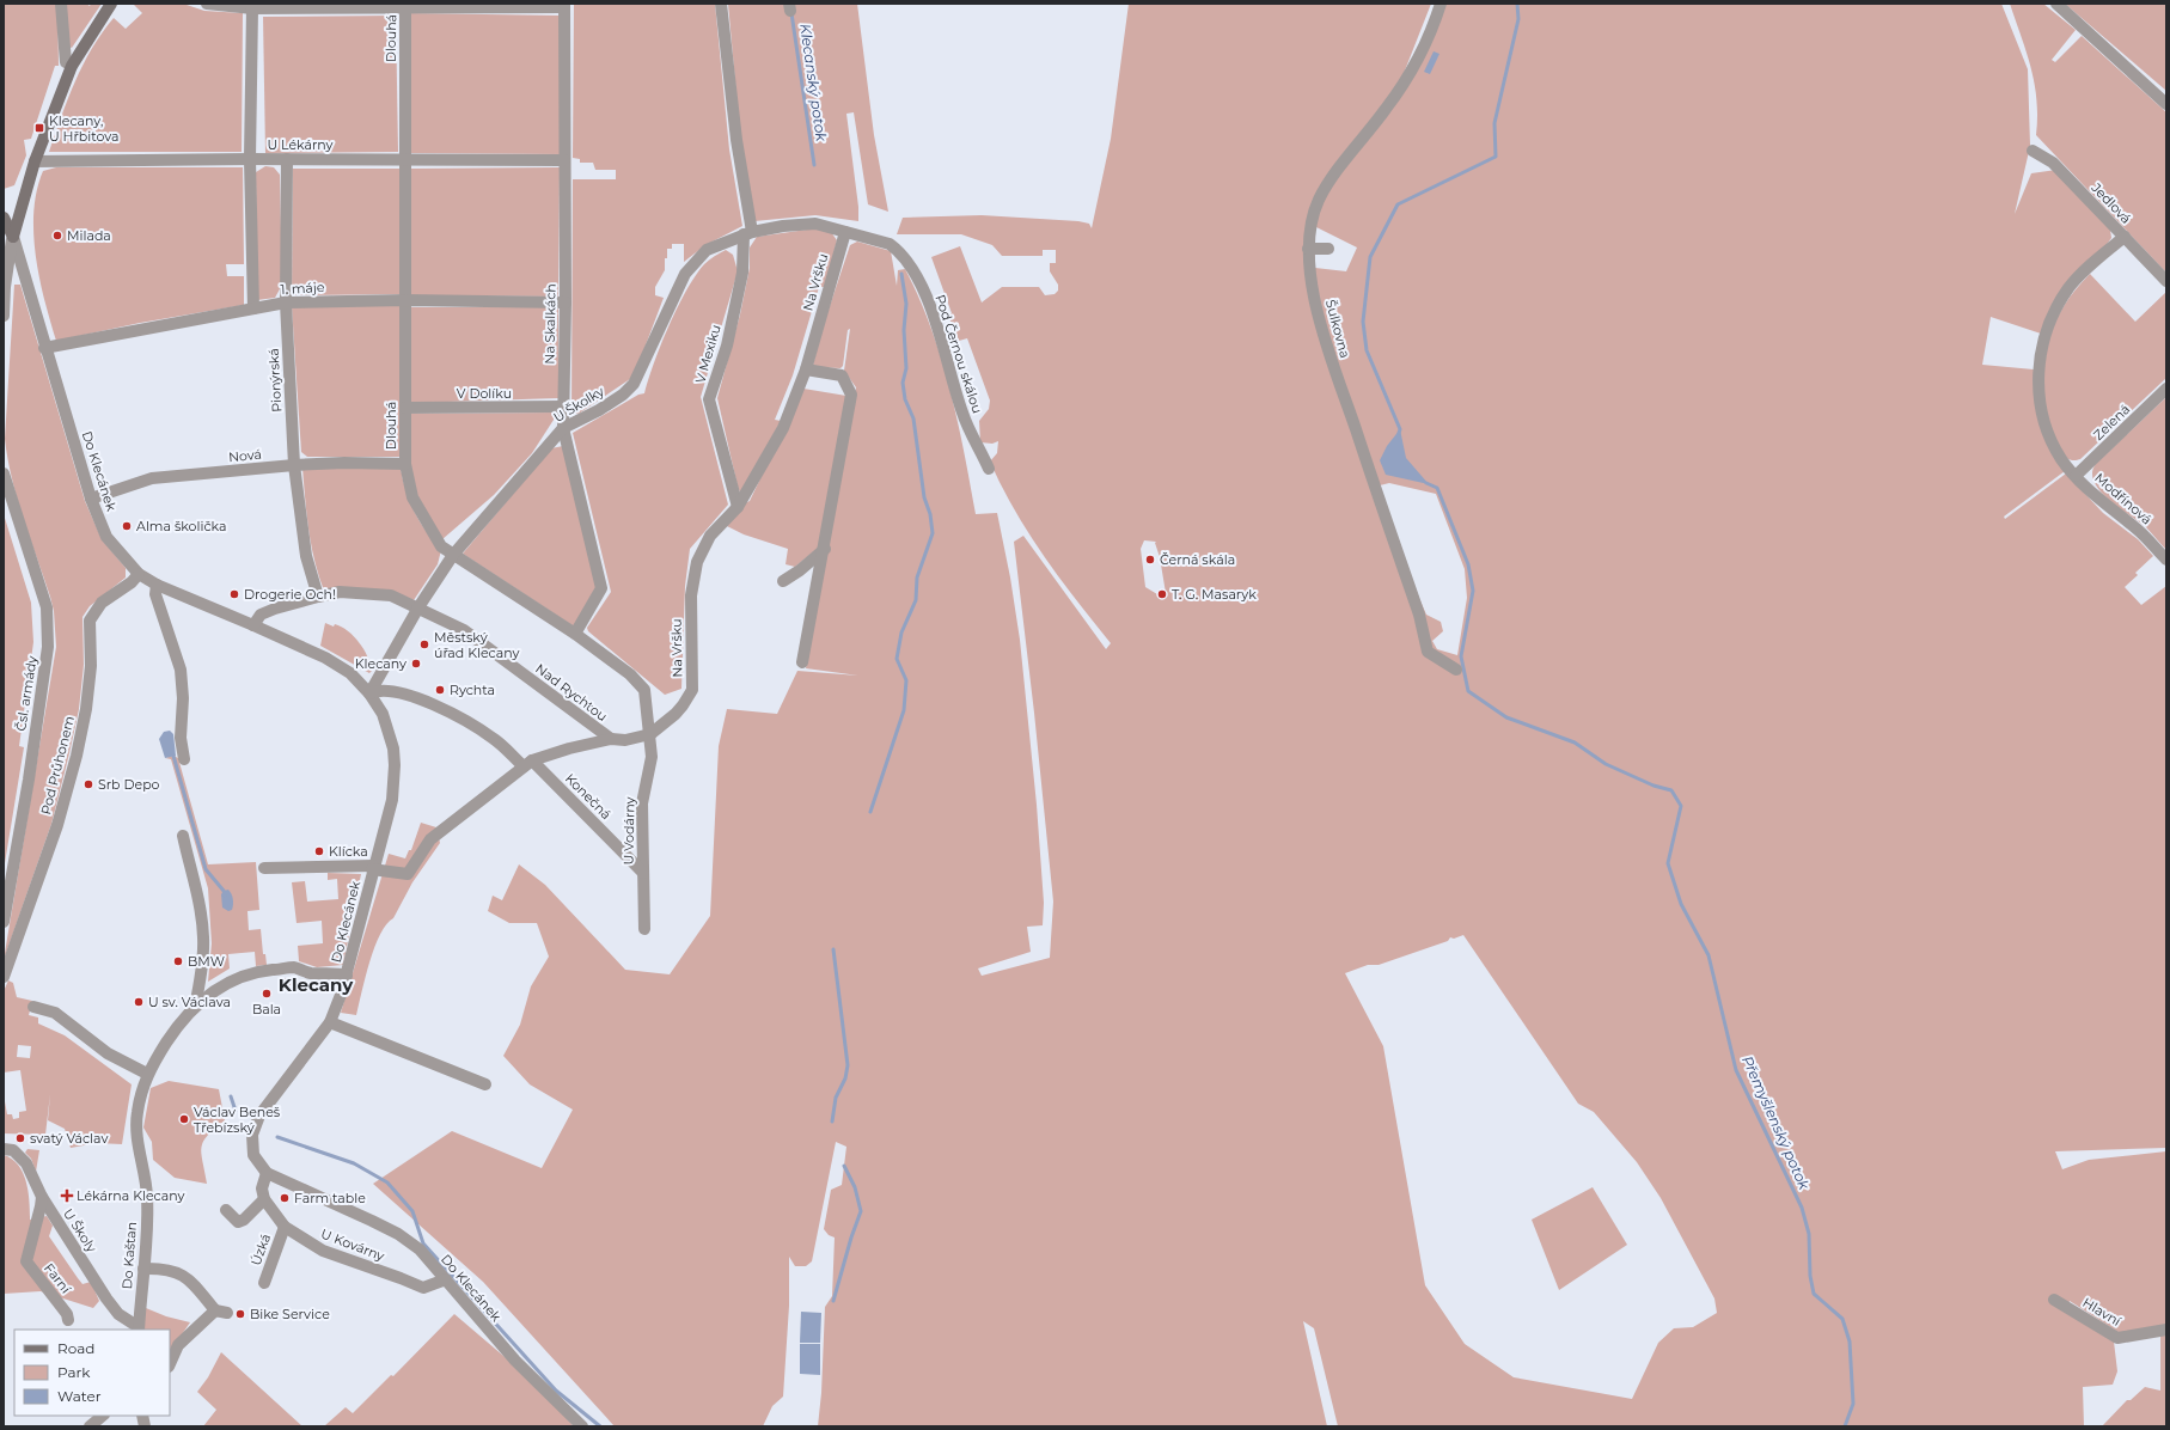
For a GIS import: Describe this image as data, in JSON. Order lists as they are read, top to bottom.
{
  "streets": {
    "street": [
      "Dlouhá",
      "U Lékárny",
      "Jedlová",
      "Na Vršku",
      "1. máje",
      "Na Skalkách",
      "Šulkovna",
      "V Mexiku",
      "Pod Černou skálou",
      "Pionýrská",
      "V Dolíku",
      "U Školky",
      "Zelená",
      "Nová",
      "Do Klecánek",
      "Modřínová",
      "Nad Rychtou",
      "Čsl. armády",
      "Pod Průhonem",
      "Konečná",
      "U Vodárny",
      "U Školy",
      "U Kovárny",
      "Úzká",
      "Do Kaštan",
      "Farní",
      "Hlavní"
    ]
  },
  "crossings": [
    ["Dlouhá", "U Lékárny"],
    ["Dlouhá", "Na Vršku"],
    ["Dlouhá", "1. máje"],
    ["Dlouhá", "Na Skalkách"],
    ["Dlouhá", "V Dolíku"],
    ["Dlouhá", "U Školky"],
    ["Dlouhá", "Nová"],
    ["Dlouhá", "U Vodárny"],
    ["U Lékárny", "Na Skalkách"],
    ["U Lékárny", "Pionýrská"],
    ["Jedlová", "Modřínová"],
    ["Na Vršku", "V Mexiku"],
    ["Na Vršku", "Pod Černou skálou"],
    ["Na Vršku", "U Školky"],
    ["Na Vršku", "Do Klecánek"],
    ["Na Vršku", "Nad Rychtou"],
    ["Na Vršku", "Konečná"],
    ["Na Vršku", "U Vodárny"],
    ["1. máje", "Na Skalkách"],
    ["1. máje", "Pionýrská"],
    ["1. máje", "Do Klecánek"],
    ["Na Skalkách", "V Dolíku"],
    ["Na Skalkách", "U Školky"],
    ["V Mexiku", "U Školky"],
    ["Pod Černou skálou", "U Školky"],
    ["Pionýrská", "Nová"],
    ["U Školky", "Do Klecánek"],
    ["U Školky", "Nad Rychtou"],
    ["U Školky", "Konečná"],
    ["Zelená", "Modřínová"],
    ["Nová", "Do Klecánek"],
    ["Do Klecánek", "Pod Průhonem"],
    ["Do Klecánek", "Konečná"],
    ["Do Klecánek", "U Kovárny"],
    ["Do Klecánek", "Do Kaštan"],
    ["Konečná", "U Vodárny"],
    ["U Školy", "Do Kaštan"],
    ["U Školy", "Farní"],
    ["U Kovárny", "Úzká"]
  ],
  "districts": ["Klecany"],
  "water": ["Klecanský potok", "Přemyšlenský potok"],
  "places": {
    "transit": ["Klecany, U Hřbitova"],
    "other": [
      "Milada",
      "Alma školička",
      "Černá skála",
      "Drogerie Och!",
      "T. G. Masaryk",
      "Městský úřad Klecany",
      "Klecany",
      "Rychta",
      "Srb Depo",
      "Klícka",
      "BMW",
      "Bala",
      "U sv. Václava",
      "Václav Beneš Třebízský",
      "svatý Václav",
      "Farm table",
      "Bike Service"
    ],
    "health": ["Lékárna Klecany"]
  },
  "legend": ["Road", "Park", "Water"]
}
